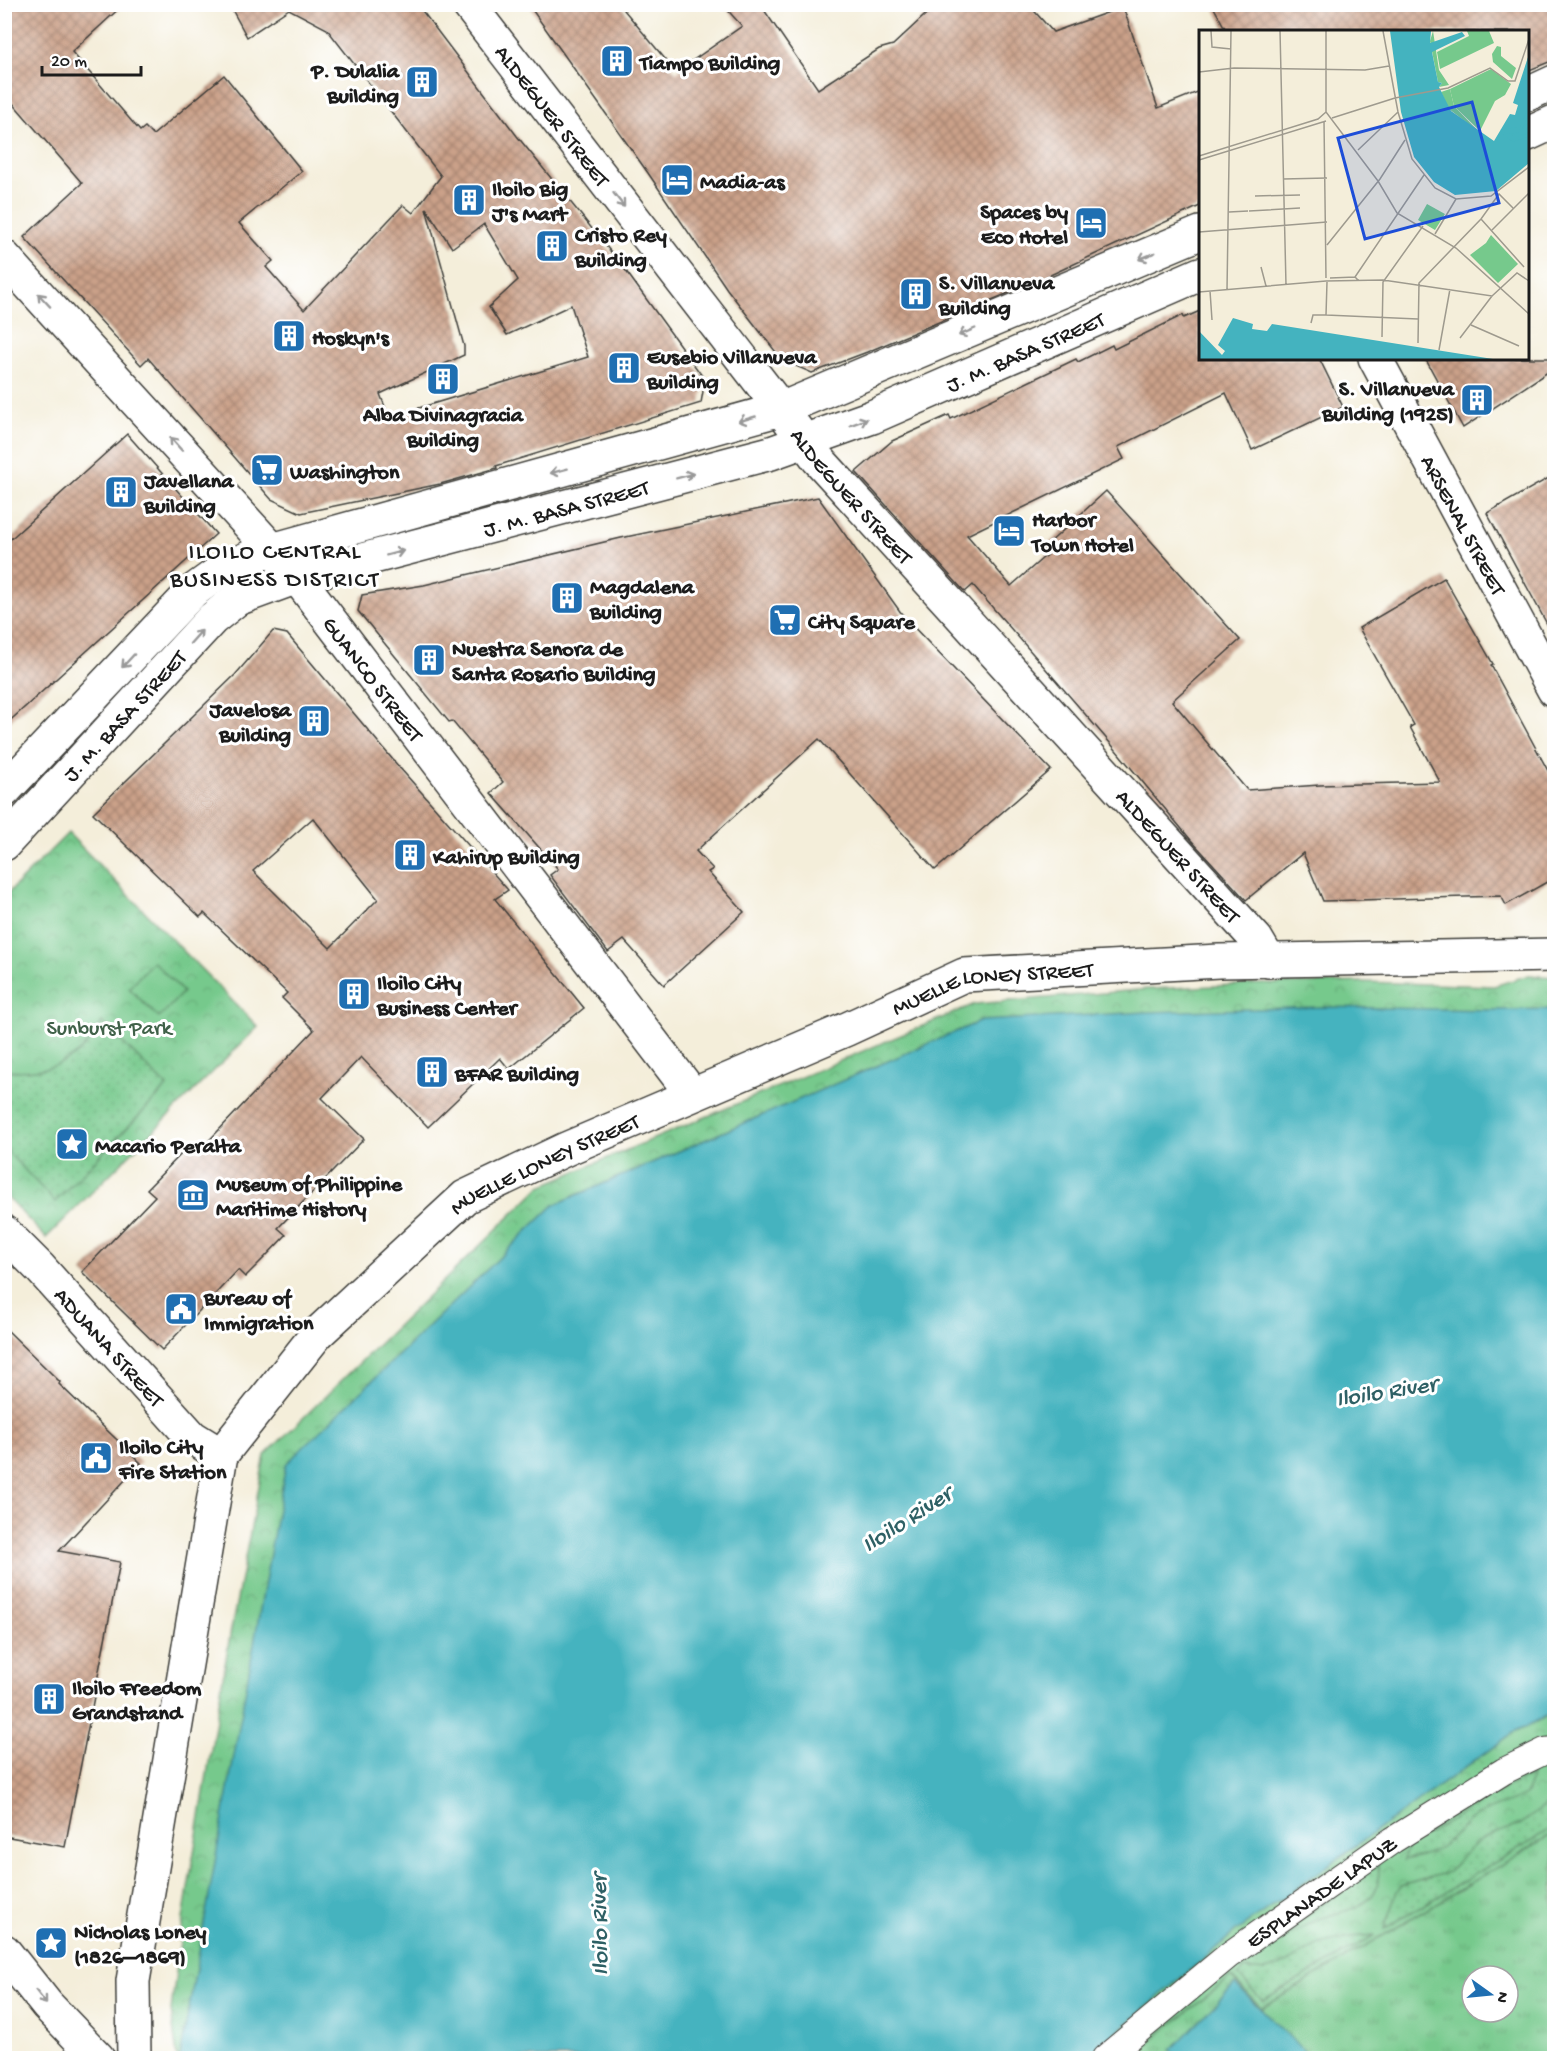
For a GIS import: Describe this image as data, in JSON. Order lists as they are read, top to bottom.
{
  "streets": {
    "main road": [
      "ALDEGUER STREET",
      "J. M. BASA STREET",
      "ARSENAL STREET",
      "GUANCO STREET",
      "MUELLE LONEY STREET",
      "ADUANA STREET"
    ],
    "street": ["ESPLANADE LAPUZ"]
  },
  "crossings": [
    ["ALDEGUER STREET", "J. M. BASA STREET"],
    ["ALDEGUER STREET", "MUELLE LONEY STREET"],
    ["J. M. BASA STREET", "GUANCO STREET"],
    ["GUANCO STREET", "MUELLE LONEY STREET"],
    ["MUELLE LONEY STREET", "ADUANA STREET"]
  ],
  "one_way": ["ALDEGUER STREET", "GUANCO STREET"],
  "districts": ["ILOILO CENTRAL BUSINESS DISTRICT"],
  "water": ["Iloilo River"],
  "parks": ["Sunburst Park"],
  "places": {
    "building": [
      "Tiampo Building",
      "P. Dulalia Building",
      "Iloilo Big J's Mart",
      "Cristo Rey Building",
      "S. Villanueva Building",
      "Hoskyn's",
      "Eusebio Villanueva Building",
      "Alba Divinagracia Building",
      "S. Villanueva Building (1925)",
      "Javellana Building",
      "Magdalena Building",
      "Nuestra Senora de Santa Rosario Building",
      "Javelosa Building",
      "Kahirup Building",
      "Iloilo City Business Center",
      "BFAR Building",
      "Iloilo Freedom Grandstand"
    ],
    "hotel": ["Madia-as", "Spaces by Eco Hotel", "Harbor Town Hotel"],
    "supermarket": ["Washington", "City Square"],
    "place": ["Macario Peralta", "Nicholas Loney (1826–1869)"],
    "museum": ["Museum of Philippine Maritime History"],
    "public building": ["Bureau of Immigration", "Iloilo City Fire Station"]
  },
  "scale_bar": "20 m",
  "north": "right"
}
